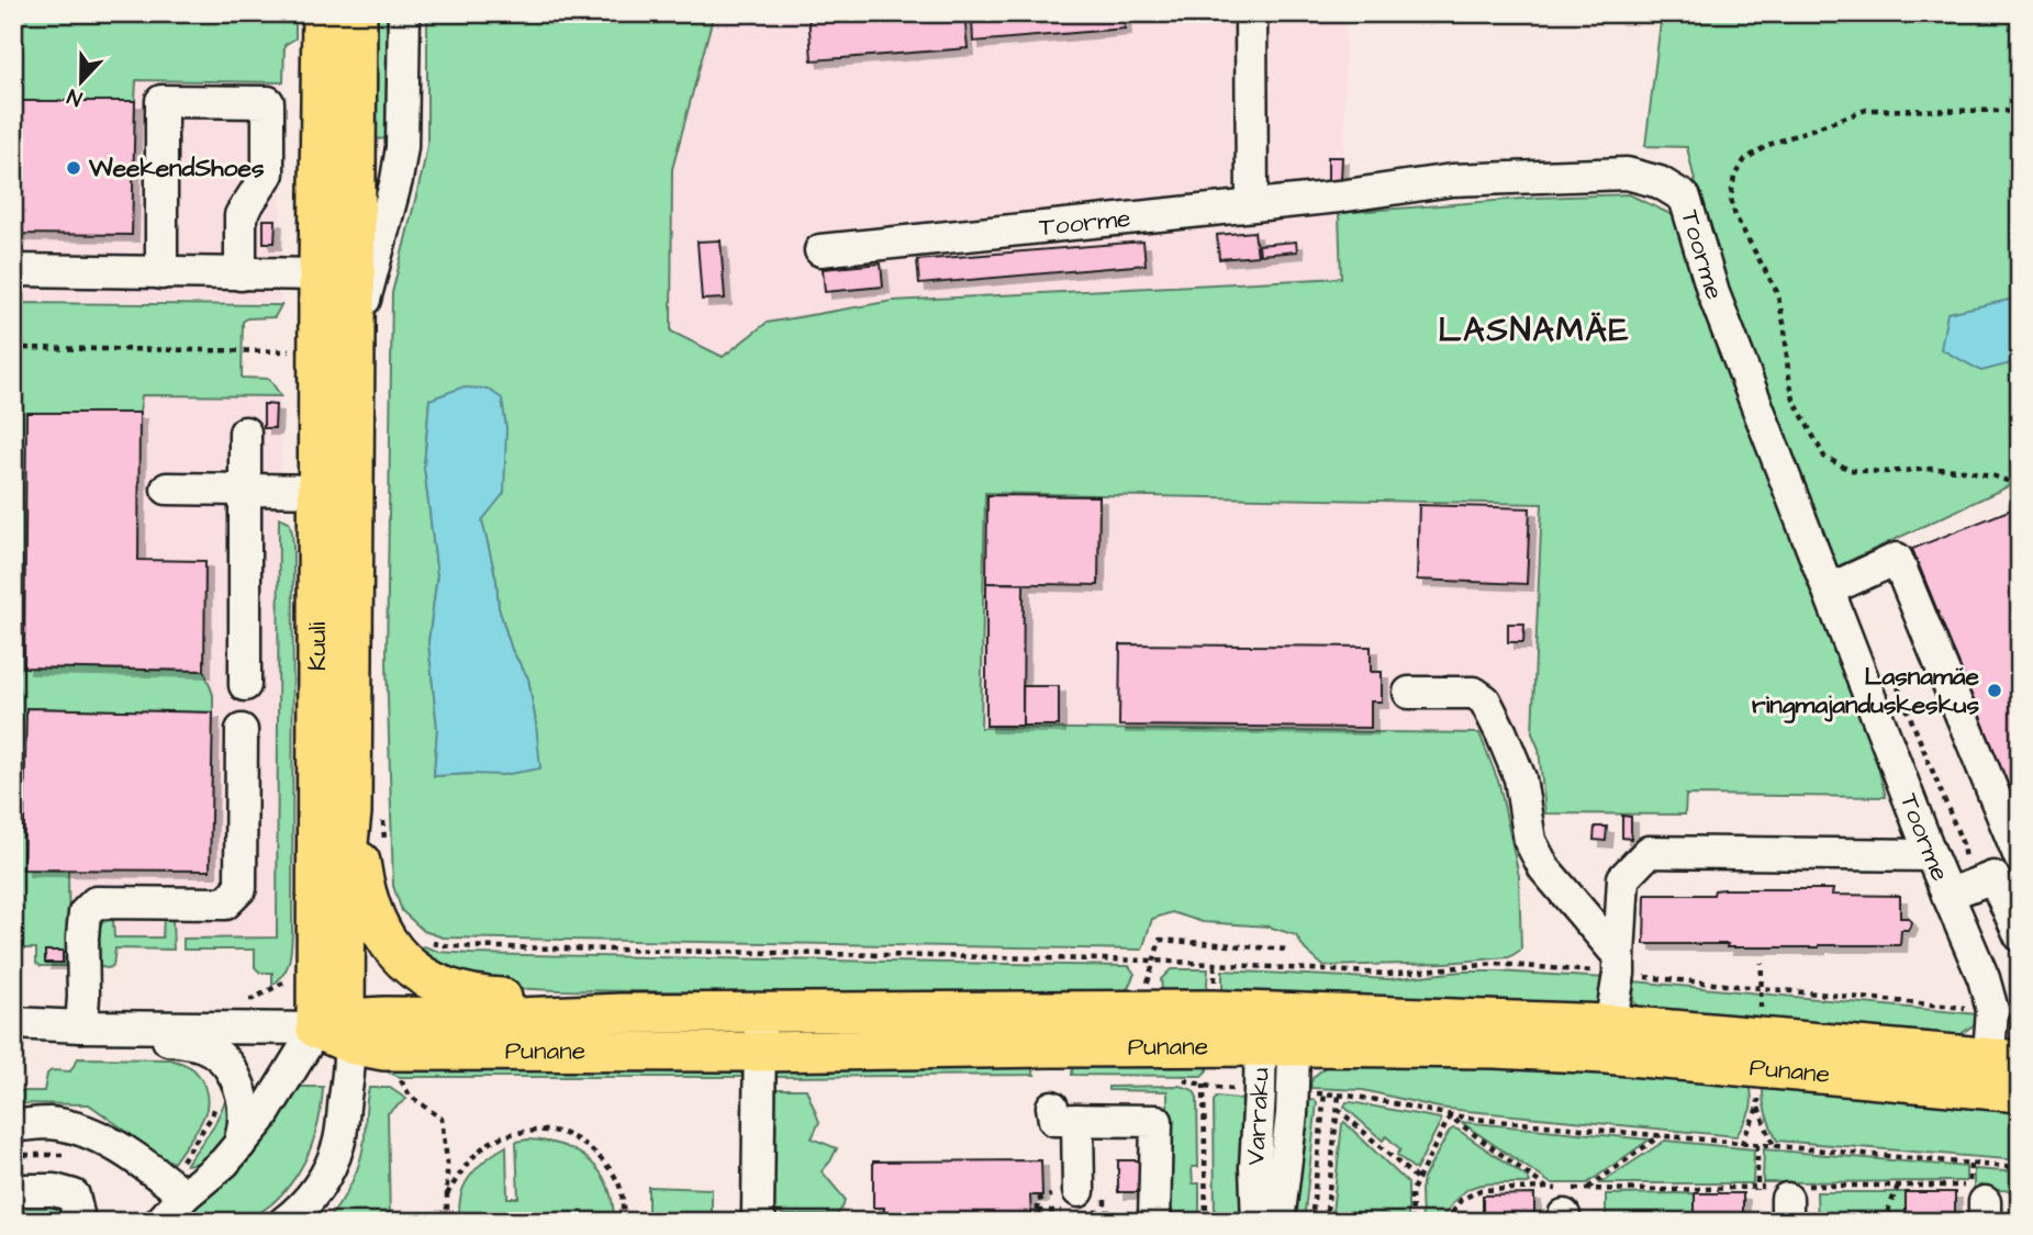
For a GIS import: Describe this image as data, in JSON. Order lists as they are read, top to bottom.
{
  "streets": {
    "main road": ["Kuuli", "Punane"],
    "street": ["Toorme", "Varraku"]
  },
  "crossings": [
    ["Toorme", "Punane"],
    ["Kuuli", "Punane"],
    ["Punane", "Varraku"]
  ],
  "districts": ["LASNAMÄE"],
  "places": ["WeekendShoes", "Lasnamäe ringmajanduskeskus"],
  "north": "bottom"
}
